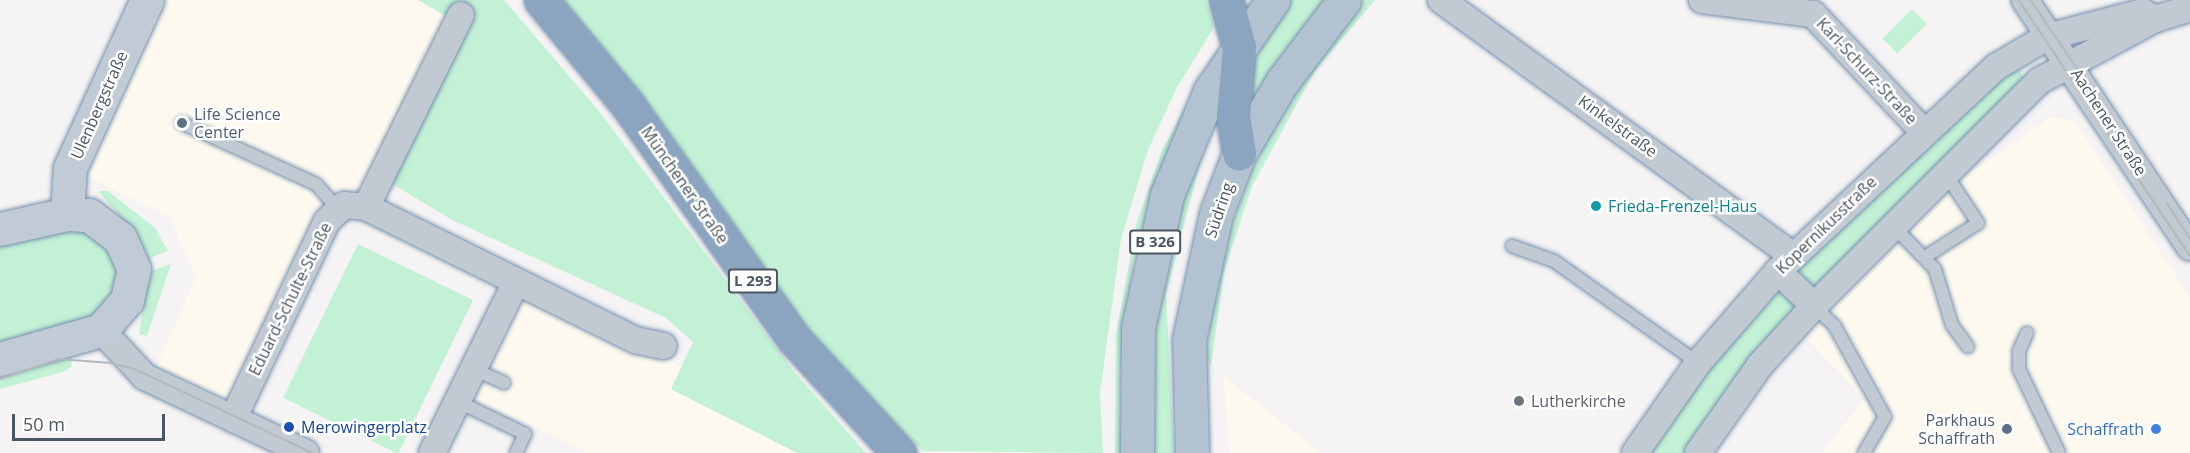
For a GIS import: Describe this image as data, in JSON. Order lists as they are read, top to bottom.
{
  "streets": {
    "highway": ["Münchener Straße", "L 293"],
    "main road": ["Südring", "B 326"],
    "street": [
      "Karl-Schurz-Straße",
      "Ulenbergstraße",
      "Aachener Straße",
      "Kinkelstraße",
      "Kopernikusstraße",
      "Eduard-Schulte-Straße"
    ]
  },
  "crossings": [
    ["Karl-Schurz-Straße", "Kopernikusstraße"],
    ["Aachener Straße", "Kopernikusstraße"],
    ["Kinkelstraße", "Kopernikusstraße"]
  ],
  "places": [
    "Life Science Center",
    "Frieda-Frenzel-Haus",
    "Lutherkirche",
    "Merowingerplatz",
    "Parkhaus Schaffrath",
    "Schaffrath"
  ],
  "scale_bar": "50 m"
}
